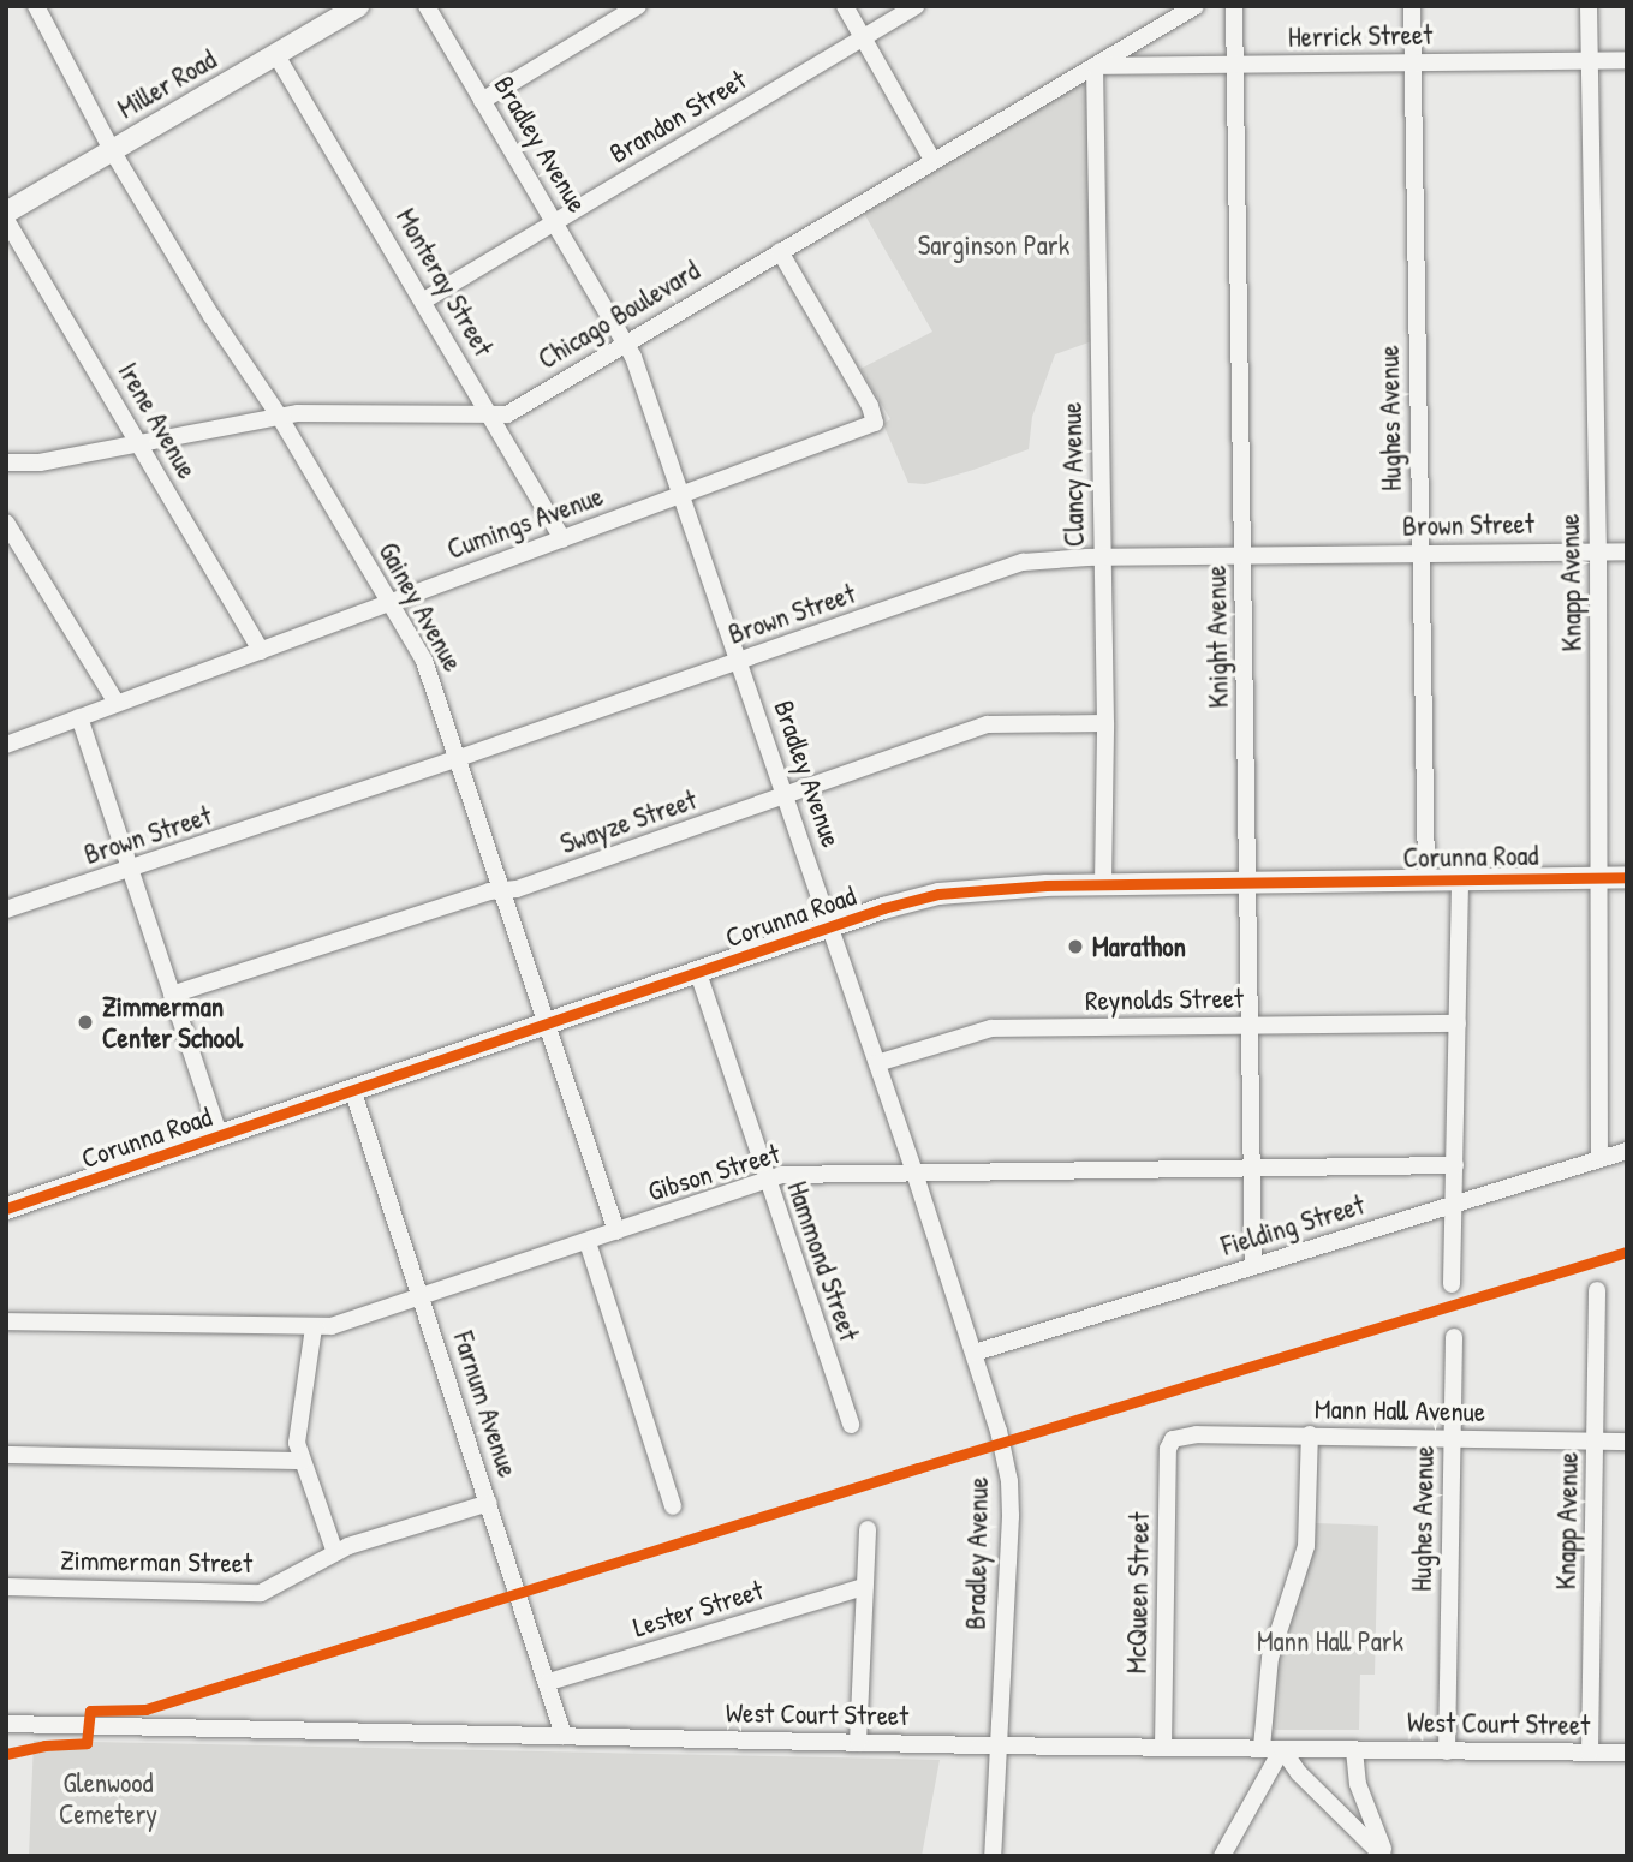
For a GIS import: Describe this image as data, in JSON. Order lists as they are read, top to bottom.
{
  "streets": {
    "main road": ["Miller Road", "Corunna Road"],
    "street": [
      "Herrick Street",
      "Brandon Street",
      "Bradley Avenue",
      "Monteray Street",
      "Chicago Boulevard",
      "Hughes Avenue",
      "Irene Avenue",
      "Clancy Avenue",
      "Cumings Avenue",
      "Brown Street",
      "Knapp Avenue",
      "Gainey Avenue",
      "Knight Avenue",
      "Swayze Street",
      "Reynolds Street",
      "Gibson Street",
      "Fielding Street",
      "Hammond Street",
      "Farnum Avenue",
      "Mann Hall Avenue",
      "Zimmerman Street",
      "McQueen Street",
      "Lester Street",
      "West Court Street"
    ]
  },
  "crossings": [
    ["Herrick Street", "Chicago Boulevard"],
    ["Herrick Street", "Hughes Avenue"],
    ["Herrick Street", "Clancy Avenue"],
    ["Herrick Street", "Knapp Avenue"],
    ["Herrick Street", "Knight Avenue"],
    ["Miller Road", "Monteray Street"],
    ["Miller Road", "Gainey Avenue"],
    ["Brandon Street", "Bradley Avenue"],
    ["Brandon Street", "Monteray Street"],
    ["Bradley Avenue", "Chicago Boulevard"],
    ["Bradley Avenue", "Cumings Avenue"],
    ["Bradley Avenue", "Brown Street"],
    ["Bradley Avenue", "Swayze Street"],
    ["Bradley Avenue", "Corunna Road"],
    ["Bradley Avenue", "Reynolds Street"],
    ["Bradley Avenue", "Gibson Street"],
    ["Bradley Avenue", "Fielding Street"],
    ["Bradley Avenue", "West Court Street"],
    ["Monteray Street", "Chicago Boulevard"],
    ["Monteray Street", "Cumings Avenue"],
    ["Chicago Boulevard", "Irene Avenue"],
    ["Chicago Boulevard", "Clancy Avenue"],
    ["Chicago Boulevard", "Cumings Avenue"],
    ["Chicago Boulevard", "Gainey Avenue"],
    ["Hughes Avenue", "Brown Street"],
    ["Hughes Avenue", "Corunna Road"],
    ["Hughes Avenue", "Mann Hall Avenue"],
    ["Hughes Avenue", "West Court Street"],
    ["Irene Avenue", "Cumings Avenue"],
    ["Clancy Avenue", "Brown Street"],
    ["Clancy Avenue", "Swayze Street"],
    ["Clancy Avenue", "Corunna Road"],
    ["Cumings Avenue", "Gainey Avenue"],
    ["Brown Street", "Knapp Avenue"],
    ["Brown Street", "Gainey Avenue"],
    ["Brown Street", "Knight Avenue"],
    ["Knapp Avenue", "Corunna Road"],
    ["Knapp Avenue", "Fielding Street"],
    ["Knapp Avenue", "Mann Hall Avenue"],
    ["Knapp Avenue", "West Court Street"],
    ["Gainey Avenue", "Swayze Street"],
    ["Gainey Avenue", "Corunna Road"],
    ["Gainey Avenue", "Gibson Street"],
    ["Knight Avenue", "Corunna Road"],
    ["Knight Avenue", "Reynolds Street"],
    ["Knight Avenue", "Gibson Street"],
    ["Knight Avenue", "Fielding Street"],
    ["Corunna Road", "Hammond Street"],
    ["Corunna Road", "Farnum Avenue"],
    ["Gibson Street", "Hammond Street"],
    ["Gibson Street", "Farnum Avenue"],
    ["Farnum Avenue", "Zimmerman Street"],
    ["Farnum Avenue", "Lester Street"],
    ["Farnum Avenue", "West Court Street"],
    ["Mann Hall Avenue", "McQueen Street"],
    ["McQueen Street", "West Court Street"]
  ],
  "parks": ["Sarginson Park", "Mann Hall Park", "Glenwood Cemetery"],
  "places": ["Marathon", "Zimmerman Center School"]
}
